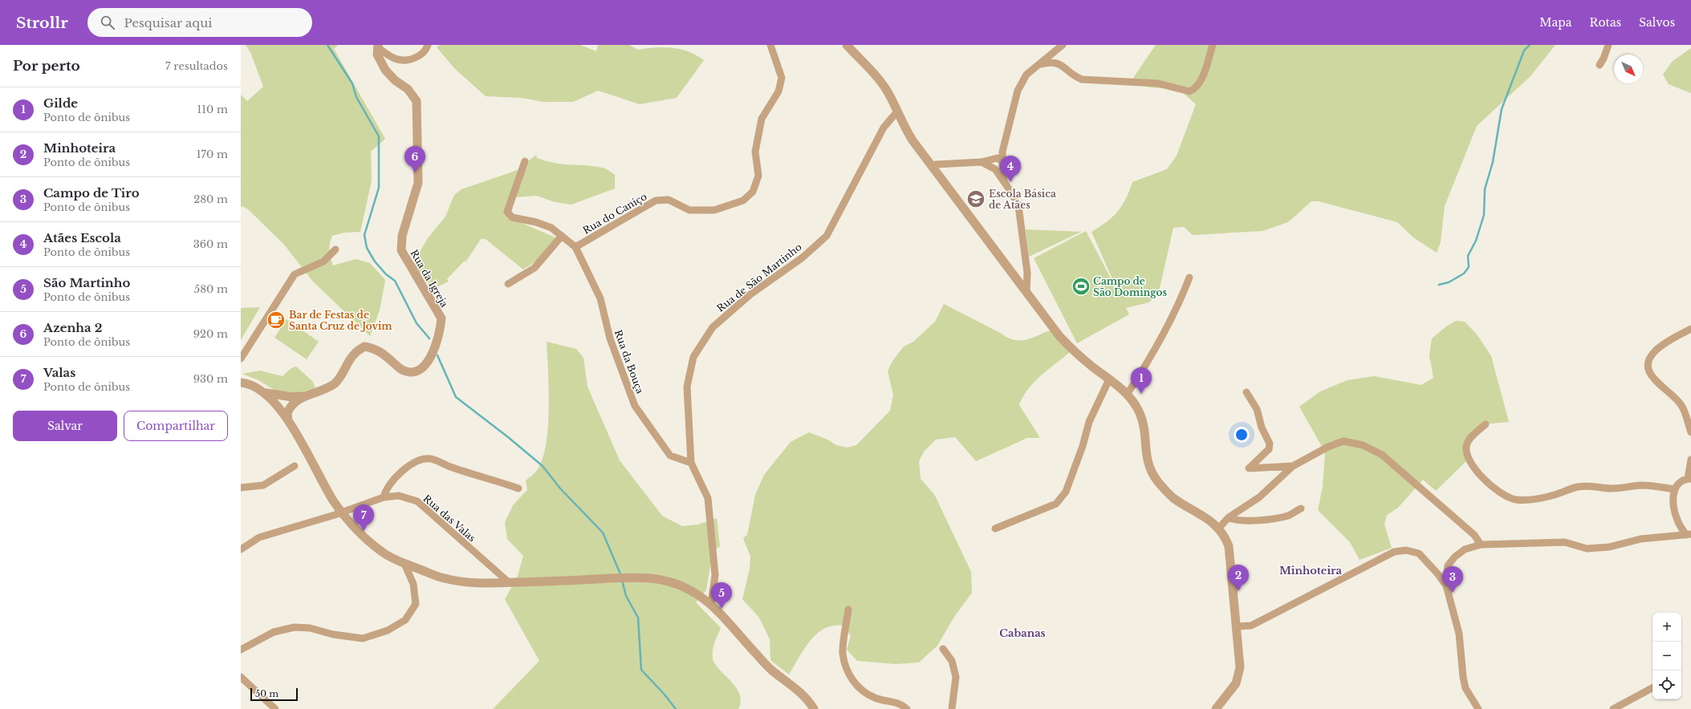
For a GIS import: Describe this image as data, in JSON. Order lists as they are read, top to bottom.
{
  "streets": {
    "street": [
      "Rua do Caniço",
      "Rua de São Martinho",
      "Rua da Igreja",
      "Rua da Bouça",
      "Rua das Valas"
    ]
  },
  "crossings": [
    ["Rua do Caniço", "Rua da Bouça"],
    ["Rua de São Martinho", "Rua da Bouça"]
  ],
  "districts": ["Minhoteira", "Cabanas"],
  "places": {
    "school or university": ["Escola Básica de Atães"],
    "sports": ["Campo de São Domingos"],
    "cafe": ["Bar de Festas de Santa Cruz de Jovim"]
  },
  "scale_bar": "50 m",
  "north": "bottom right",
  "page": {
    "header": "Strollr",
    "search": "Pesquisar aqui",
    "nav": ["Mapa", "Rotas", "Salvos"],
    "heading": ["Por perto", "7 resultados"],
    "list": [
      {
        "mark": "1",
        "name": "Gilde",
        "note": "Ponto de ônibus",
        "value": "110 m"
      },
      {
        "mark": "2",
        "name": "Minhoteira",
        "note": "Ponto de ônibus",
        "value": "170 m"
      },
      {
        "mark": "3",
        "name": "Campo de Tiro",
        "note": "Ponto de ônibus",
        "value": "280 m"
      },
      {
        "mark": "4",
        "name": "Atães Escola",
        "note": "Ponto de ônibus",
        "value": "360 m"
      },
      {
        "mark": "5",
        "name": "São Martinho",
        "note": "Ponto de ônibus",
        "value": "580 m"
      },
      {
        "mark": "6",
        "name": "Azenha 2",
        "note": "Ponto de ônibus",
        "value": "920 m"
      },
      {
        "mark": "7",
        "name": "Valas",
        "note": "Ponto de ônibus",
        "value": "930 m"
      }
    ],
    "pins": [
      "6",
      "4",
      "1",
      "7",
      "2",
      "3",
      "5"
    ],
    "buttons": ["Salvar", "Compartilhar"],
    "map_buttons": ["+", "−"],
    "scale": "50 m"
  }
}
